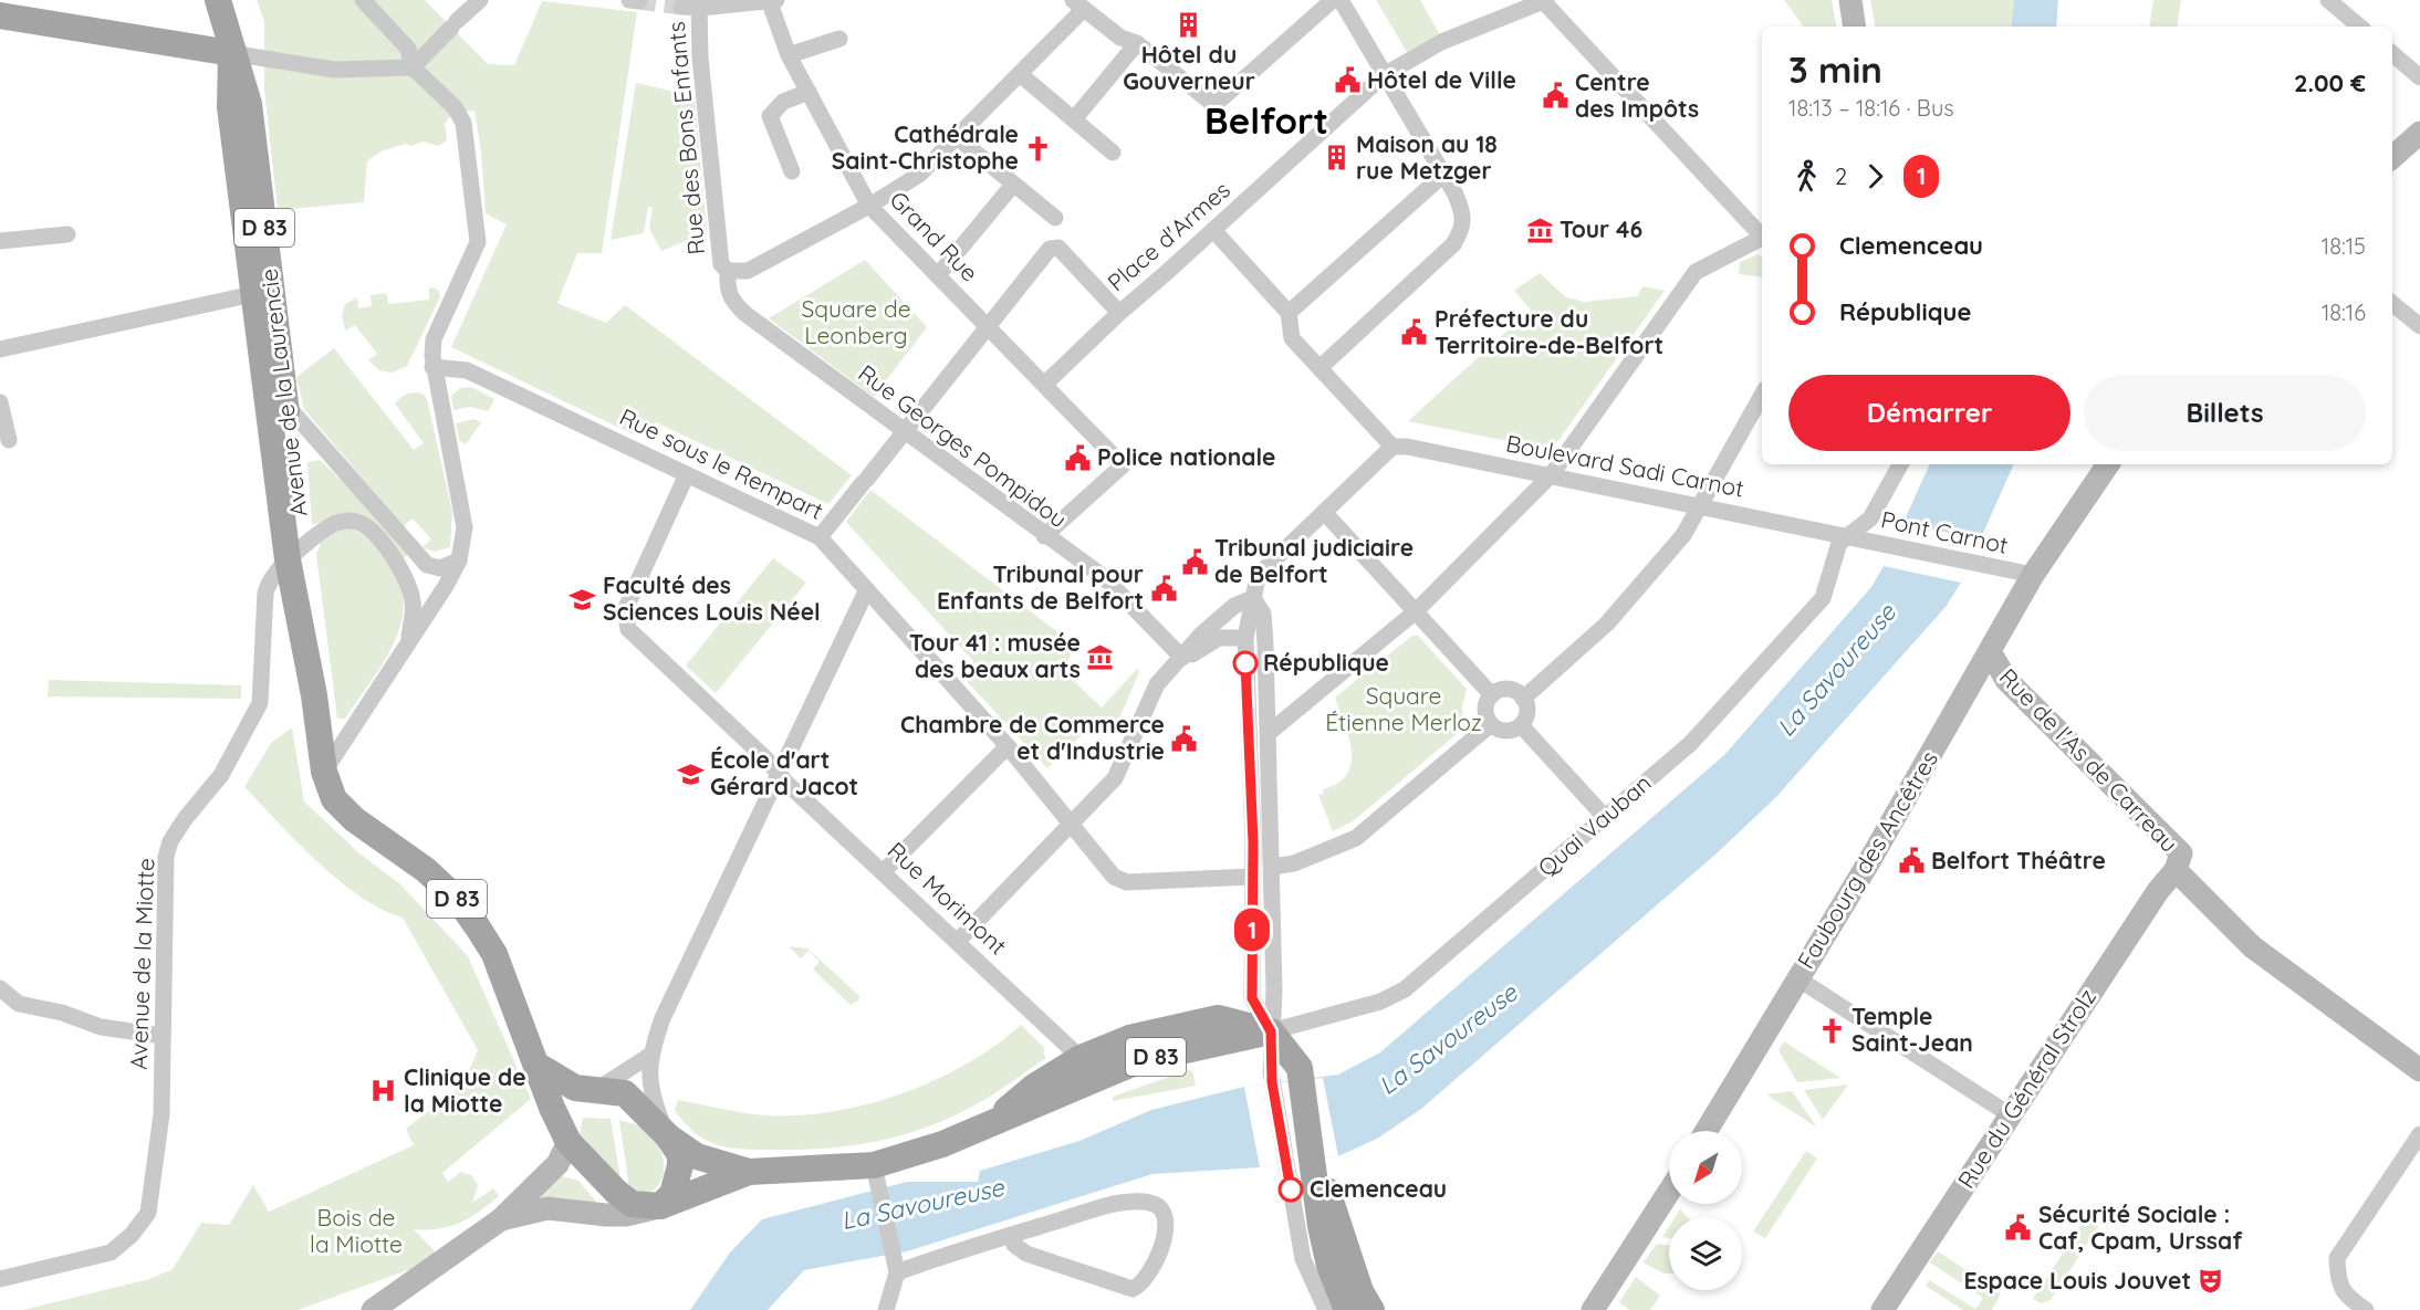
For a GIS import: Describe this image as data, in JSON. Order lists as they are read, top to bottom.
{
  "streets": {
    "main road": [
      "D 83",
      "Avenue de la Laurencie",
      "Rue de l'As de Carreau",
      "Quai Vauban",
      "Faubourg des Ancêtres",
      "Rue du Général Strolz"
    ],
    "street": [
      "Rue des Bons Enfants",
      "Grand Rue",
      "Place d'Armes",
      "Rue Georges Pompidou",
      "Rue sous le Rempart",
      "Boulevard Sadi Carnot",
      "Pont Carnot",
      "Rue Morimont",
      "Avenue de la Miotte"
    ]
  },
  "crossings": [
    ["Rue des Bons Enfants", "Rue Georges Pompidou"],
    ["Grand Rue", "Place d'Armes"],
    ["Grand Rue", "Rue Georges Pompidou"],
    ["Avenue de la Laurencie", "Quai Vauban"],
    ["Avenue de la Laurencie", "Avenue de la Miotte"],
    ["Rue sous le Rempart", "Rue Morimont"],
    ["Boulevard Sadi Carnot", "Pont Carnot"],
    ["Boulevard Sadi Carnot", "Quai Vauban"],
    ["Pont Carnot", "Quai Vauban"],
    ["Pont Carnot", "Faubourg des Ancêtres"],
    ["Rue de l'As de Carreau", "Faubourg des Ancêtres"],
    ["Rue de l'As de Carreau", "Rue du Général Strolz"],
    ["Quai Vauban", "Rue Morimont"]
  ],
  "districts": ["Belfort"],
  "water": ["La Savoureuse"],
  "parks": ["Square de Leonberg", "Square Étienne Merloz", "Bois de la Miotte"],
  "places": {
    "building": ["Hôtel du Gouverneur", "Maison au 18 rue Metzger"],
    "public building": [
      "Hôtel de Ville",
      "Centre des Impôts",
      "Préfecture du Territoire-de-Belfort",
      "Police nationale",
      "Tribunal judiciaire de Belfort",
      "Tribunal pour Enfants de Belfort",
      "Chambre de Commerce et d'Industrie",
      "Belfort Théâtre",
      "Sécurité Sociale : Caf, Cpam, Urssaf"
    ],
    "church": ["Cathédrale Saint-Christophe", "Temple Saint-Jean"],
    "museum": ["Tour 46", "Tour 41 : musée des beaux arts"],
    "school or university": ["Faculté des Sciences Louis Néel", "École d'art Gérard Jacot"],
    "other": ["République", "Clemenceau"],
    "hospital": ["Clinique de la Miotte"],
    "theatre": ["Espace Louis Jouvet"]
  },
  "lines": ["bus line 1"],
  "north": "bottom left",
  "page": {
    "on_map": "1",
    "heading": ["3 min", "18:13 – 18:16 · Bus", "2.00 €"],
    "legs": ["2", "1"],
    "list": [
      {
        "name": "Clemenceau",
        "value": "18:15"
      },
      {
        "name": "République",
        "value": "18:16"
      }
    ],
    "buttons": ["Démarrer", "Billets"]
  }
}
